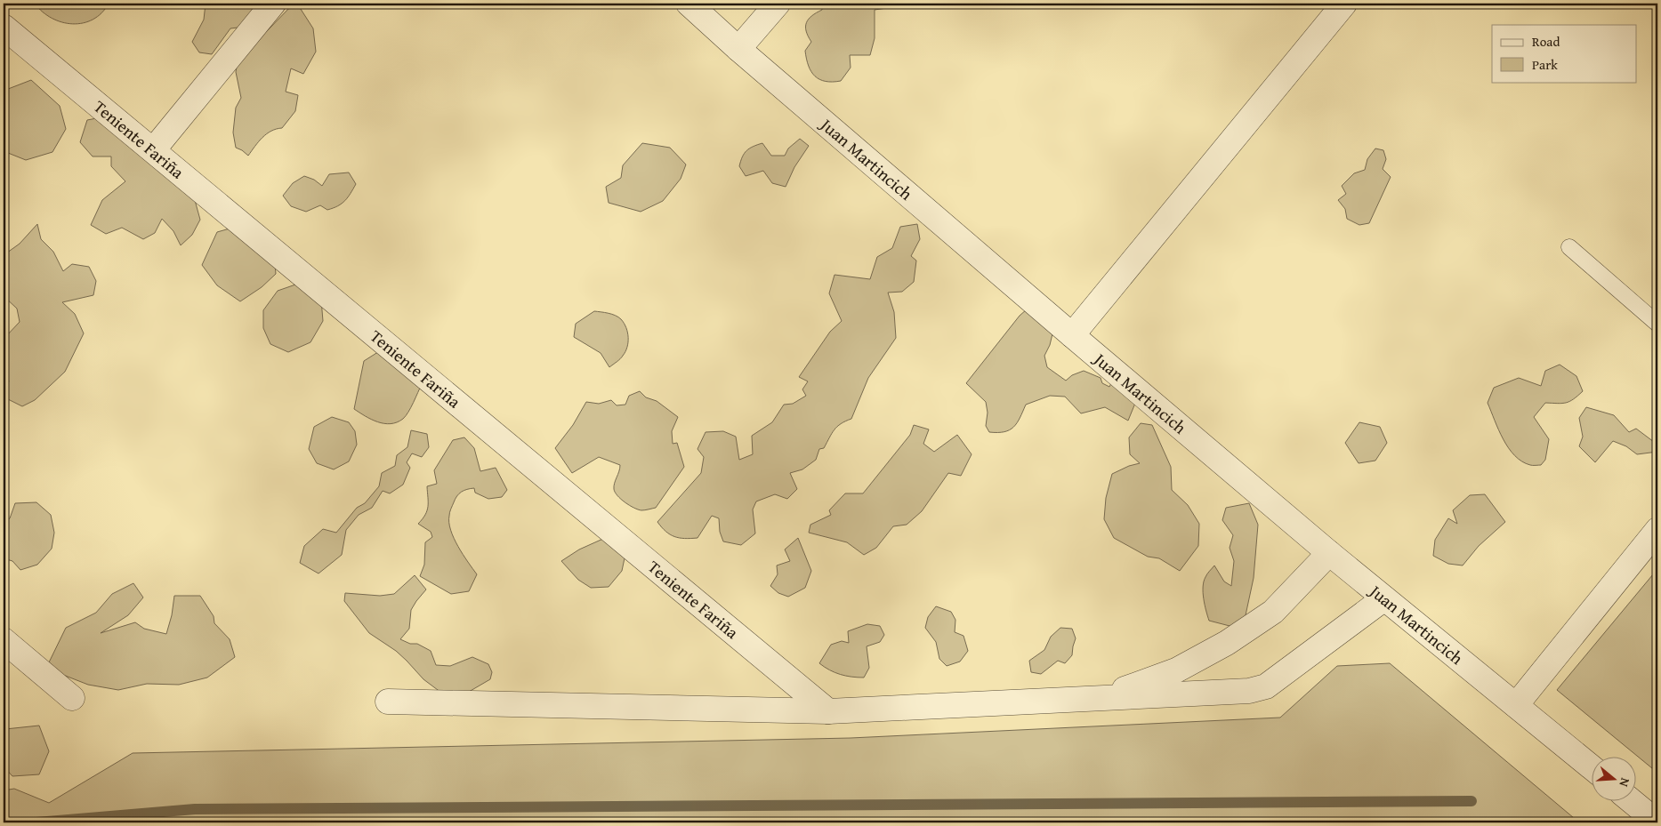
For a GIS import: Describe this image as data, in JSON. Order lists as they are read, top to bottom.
{
  "streets": {
    "street": ["Teniente Fariña", "Juan Martincich"]
  },
  "legend": ["Road", "Park"],
  "north": "right"
}
